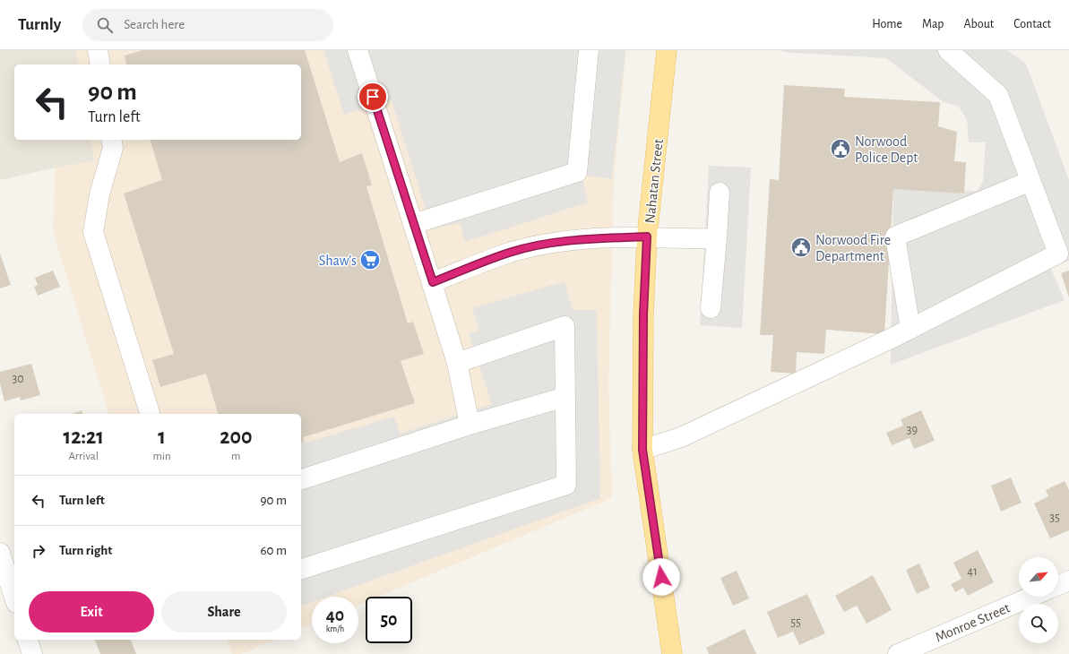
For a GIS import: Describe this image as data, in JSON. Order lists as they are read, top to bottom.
{
  "streets": {
    "main road": ["Nahatan Street"],
    "street": ["Monroe Street"]
  },
  "places": {
    "public building": ["Norwood Police Dept", "Norwood Fire Department"],
    "supermarket": ["Shaw's"]
  },
  "house_numbers": [
    "30",
    "39",
    "35",
    "41",
    "55"
  ],
  "north": "top right",
  "page": {
    "header": "Turnly",
    "search": "Search here",
    "nav": [
      "Home",
      "Map",
      "About",
      "Contact"
    ],
    "turn": ["90 m", "Turn left"],
    "eta": [
      "12:21",
      "Arrival",
      "1",
      "min",
      "200",
      "m"
    ],
    "list": [
      {
        "name": "Turn left",
        "value": "90 m"
      },
      {
        "name": "Turn right",
        "value": "60 m"
      }
    ],
    "buttons": ["Exit", "Share"],
    "speed": "40 km/h",
    "limit": "50"
  }
}
